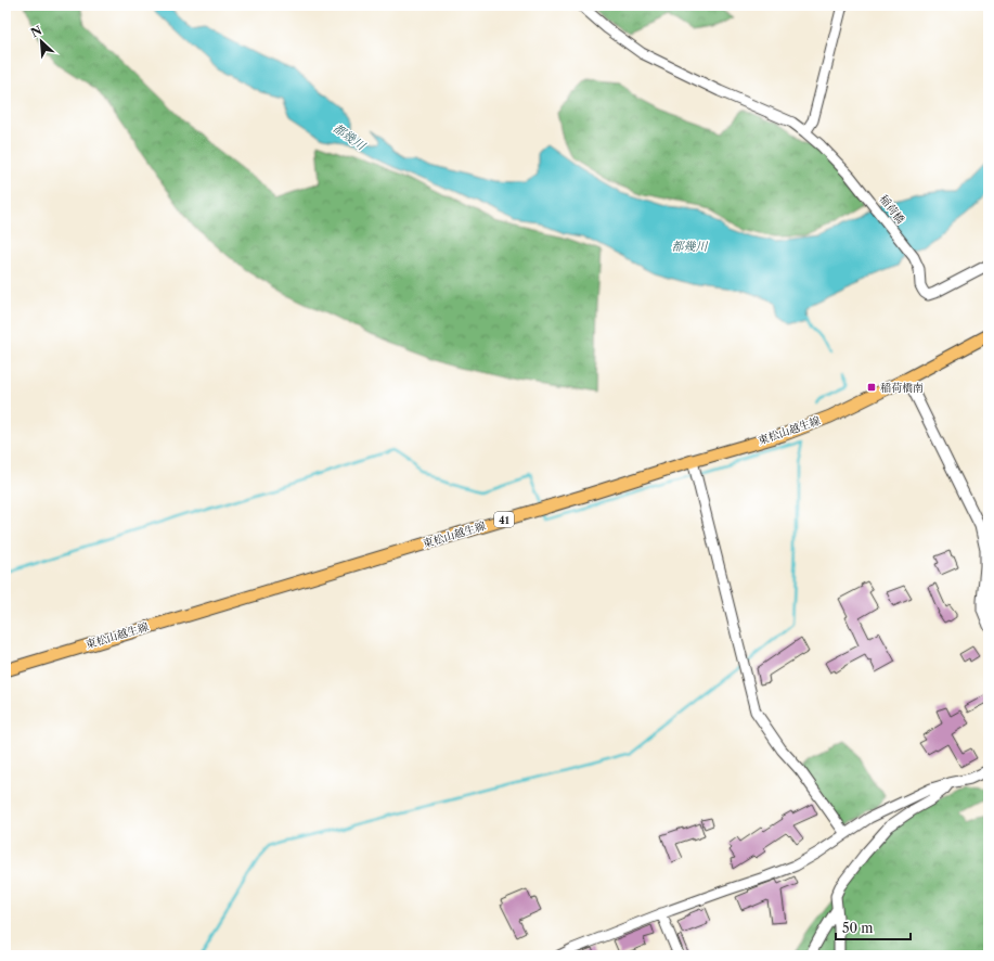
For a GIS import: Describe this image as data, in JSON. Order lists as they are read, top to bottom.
{
  "streets": {
    "main road": ["東松山越生線", "41"],
    "street": ["稲荷橋"]
  },
  "water": ["都幾川"],
  "places": {
    "transit": ["稲荷橋南"]
  },
  "scale_bar": "50 m",
  "north": "top left"
}
